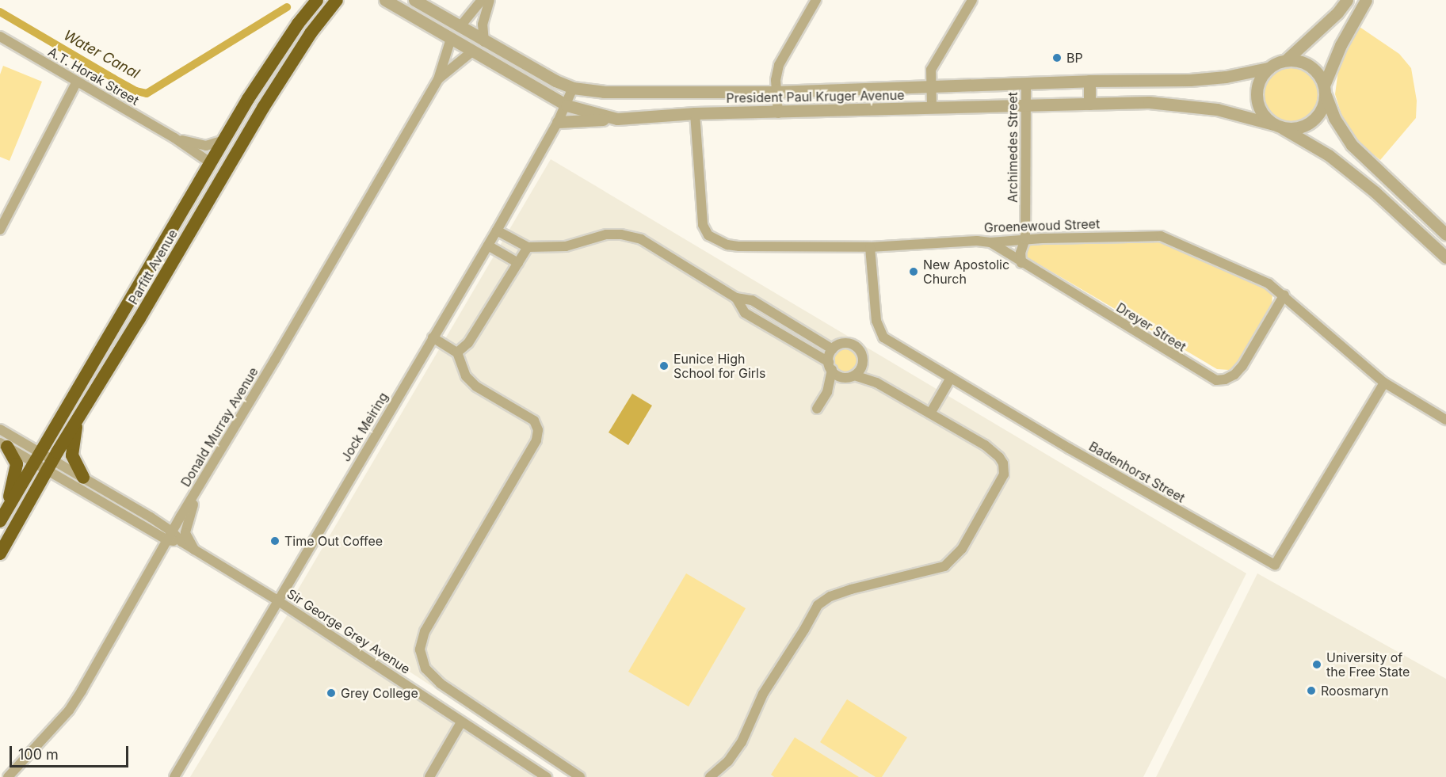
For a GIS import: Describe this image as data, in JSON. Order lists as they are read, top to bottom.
{
  "streets": {
    "highway": ["Parfitt Avenue"],
    "street": [
      "A.T. Horak Street",
      "President Paul Kruger Avenue",
      "Archimedes Street",
      "Groenewoud Street",
      "Dreyer Street",
      "Donald Murray Avenue",
      "Jock Meiring",
      "Badenhorst Street",
      "Sir George Grey Avenue"
    ]
  },
  "crossings": [
    ["A.T. Horak Street", "Parfitt Avenue"],
    ["President Paul Kruger Avenue", "Archimedes Street"],
    ["President Paul Kruger Avenue", "Groenewoud Street"],
    ["President Paul Kruger Avenue", "Donald Murray Avenue"],
    ["President Paul Kruger Avenue", "Jock Meiring"],
    ["Archimedes Street", "Groenewoud Street"],
    ["Archimedes Street", "Dreyer Street"],
    ["Groenewoud Street", "Dreyer Street"],
    ["Groenewoud Street", "Badenhorst Street"],
    ["Parfitt Avenue", "Sir George Grey Avenue"],
    ["Donald Murray Avenue", "Sir George Grey Avenue"],
    ["Jock Meiring", "Sir George Grey Avenue"]
  ],
  "water": ["Water Canal"],
  "places": [
    "BP",
    "New Apostolic Church",
    "Eunice High School for Girls",
    "Time Out Coffee",
    "University of the Free State",
    "Roosmaryn",
    "Grey College"
  ],
  "scale_bar": "100 m"
}
